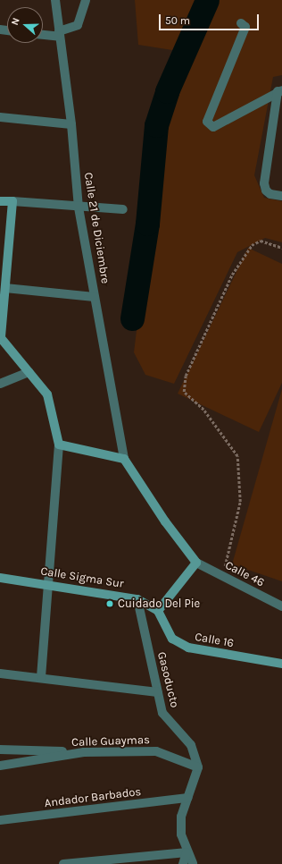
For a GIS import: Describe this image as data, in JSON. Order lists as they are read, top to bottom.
{
  "streets": {
    "main road": ["Calle Sigma Sur", "Calle 16"],
    "street": [
      "Calle 21 de Diciembre",
      "Calle 46",
      "Gasoducto",
      "Calle Guaymas",
      "Andador Barbados"
    ]
  },
  "crossings": [
    ["Calle Sigma Sur", "Calle 16"],
    ["Calle Sigma Sur", "Gasoducto"],
    ["Gasoducto", "Calle Guaymas"]
  ],
  "places": ["Cuidado Del Pie"],
  "scale_bar": "50 m",
  "north": "left"
}
